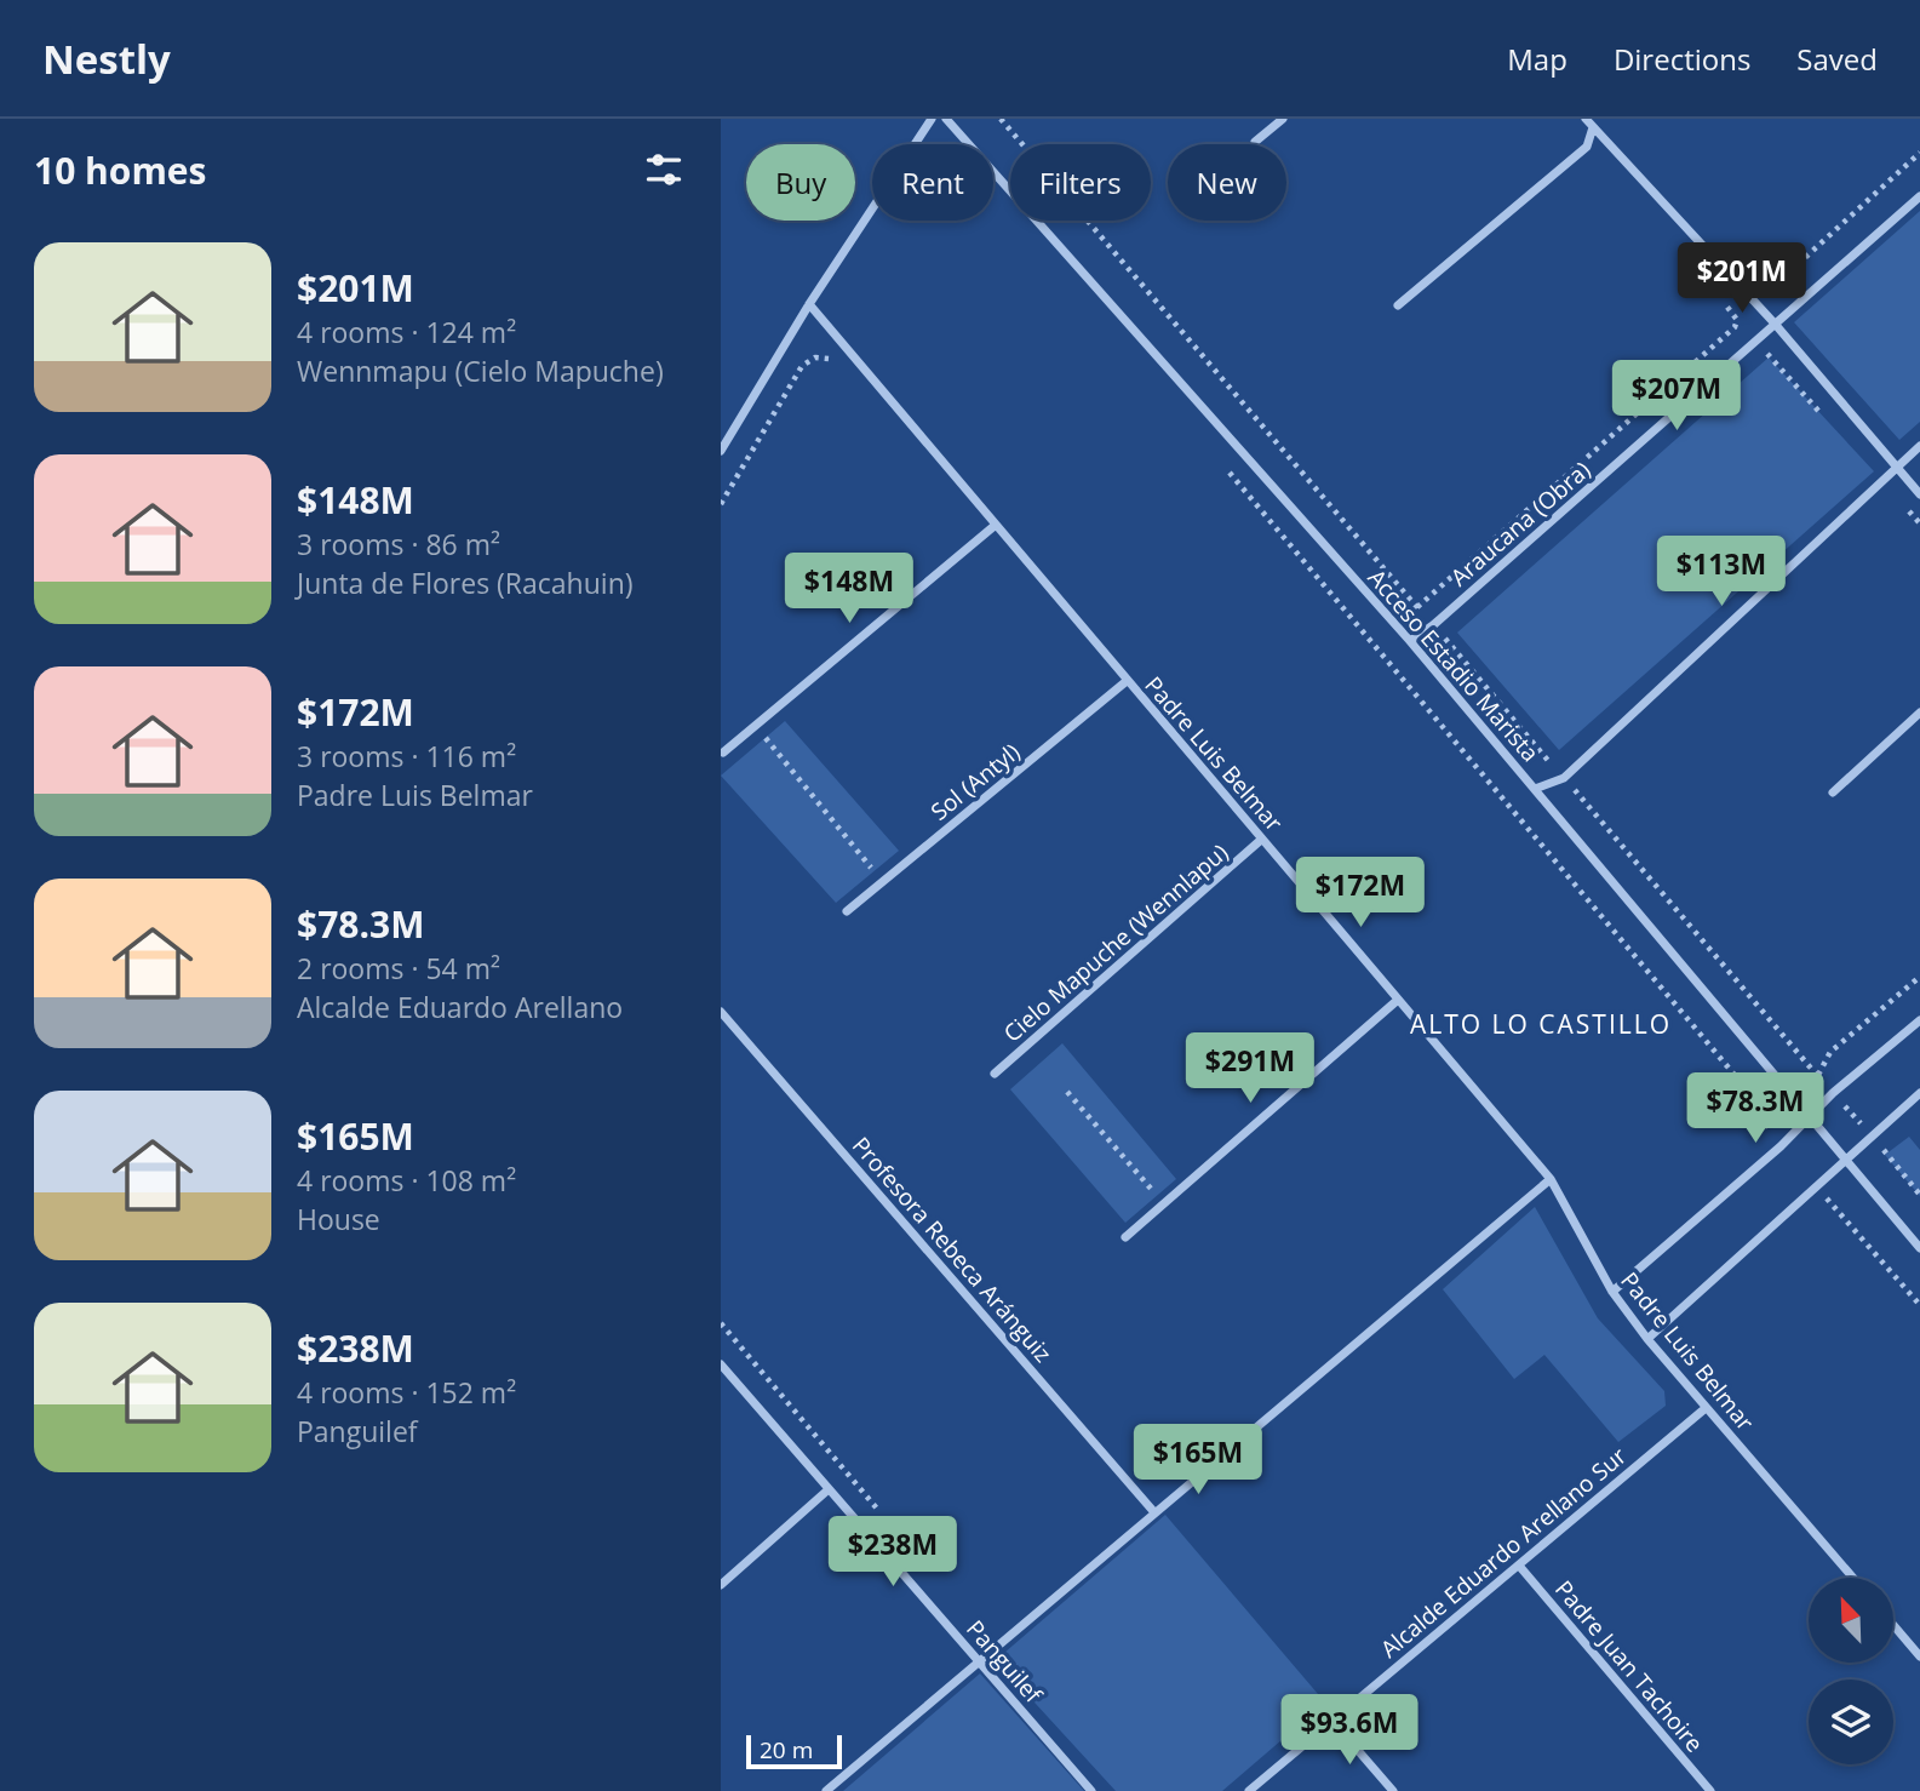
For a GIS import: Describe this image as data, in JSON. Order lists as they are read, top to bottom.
{
  "streets": {
    "street": [
      "Araucana (Obra)",
      "Acceso Estadio Marista",
      "Padre Luis Belmar",
      "Sol (Antyl)",
      "Cielo Mapuche (Wennlapu)",
      "Profesora Rebeca Aránguiz",
      "Alcalde Eduardo Arellano Sur",
      "Panguilef",
      "Padre Juan Tachoire"
    ]
  },
  "crossings": [
    ["Araucana (Obra)", "Acceso Estadio Marista"],
    ["Padre Luis Belmar", "Sol (Antyl)"],
    ["Padre Luis Belmar", "Cielo Mapuche (Wennlapu)"],
    ["Padre Luis Belmar", "Alcalde Eduardo Arellano Sur"],
    ["Alcalde Eduardo Arellano Sur", "Padre Juan Tachoire"]
  ],
  "districts": ["ALTO LO CASTILLO"],
  "scale_bar": "20 m",
  "north": "top left",
  "page": {
    "header": "Nestly",
    "nav": ["Map", "Directions", "Saved"],
    "heading": "10 homes",
    "chip": [
      "Buy",
      "Rent",
      "Filters",
      "New"
    ],
    "list": [
      {
        "name": "$201M",
        "note": "4 rooms · 124 m² · Wennmapu (Cielo Mapuche)"
      },
      {
        "name": "$148M",
        "note": "3 rooms · 86 m² · Junta de Flores (Racahuin)"
      },
      {
        "name": "$172M",
        "note": "3 rooms · 116 m² · Padre Luis Belmar"
      },
      {
        "name": "$78.3M",
        "note": "2 rooms · 54 m² · Alcalde Eduardo Arellano"
      },
      {
        "name": "$165M",
        "note": "4 rooms · 108 m² · House"
      },
      {
        "name": "$238M",
        "note": "4 rooms · 152 m² · Panguilef"
      }
    ],
    "price": [
      "$201M",
      "$207M",
      "$113M",
      "$148M",
      "$172M",
      "$291M",
      "$78.3M",
      "$165M",
      "$238M",
      "$93.6M"
    ],
    "scale": "20 m"
  }
}
